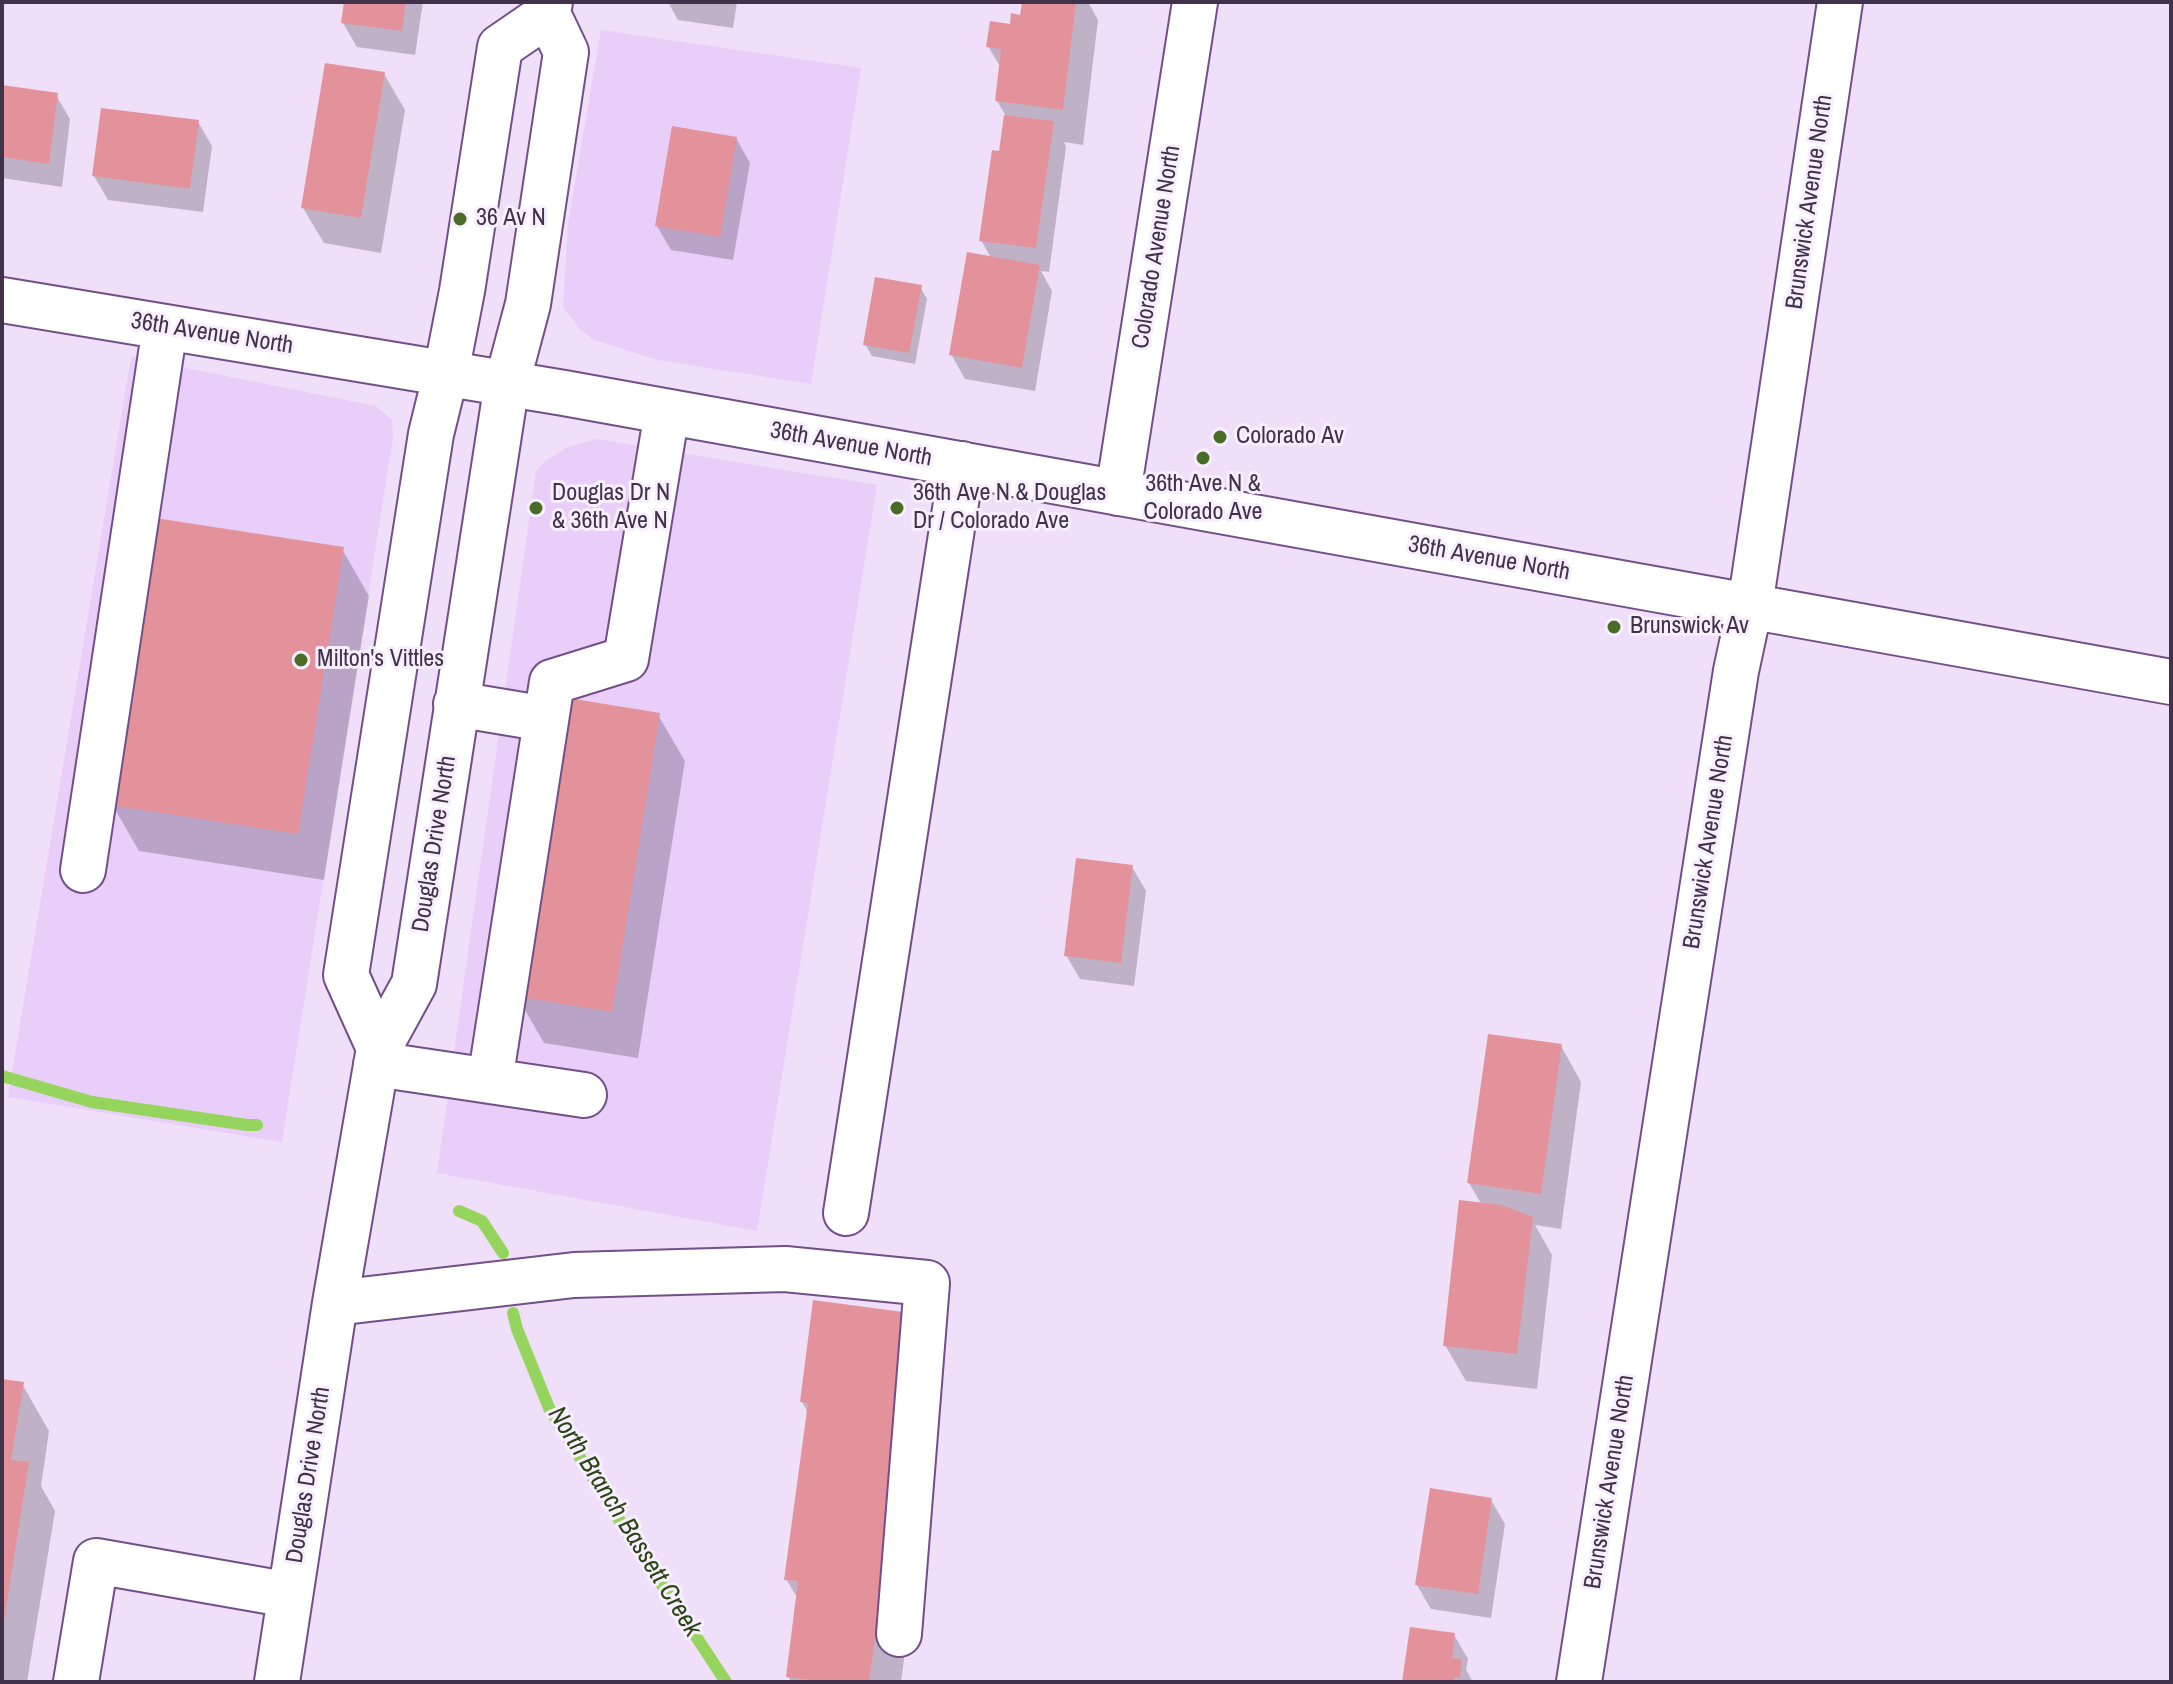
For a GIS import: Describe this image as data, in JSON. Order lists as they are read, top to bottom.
{
  "streets": {
    "street": [
      "Brunswick Avenue North",
      "Colorado Avenue North",
      "36th Avenue North",
      "Douglas Drive North"
    ]
  },
  "crossings": [
    ["Brunswick Avenue North", "36th Avenue North"],
    ["Colorado Avenue North", "36th Avenue North"],
    ["36th Avenue North", "Douglas Drive North"]
  ],
  "water": ["North Branch Bassett Creek"],
  "places": [
    "36 Av N",
    "Colorado Av",
    "36th Ave N & Colorado Ave",
    "Douglas Dr N & 36th Ave N",
    "36th Ave N & Douglas Dr / Colorado Ave",
    "Brunswick Av",
    "Milton's Vittles"
  ]
}
